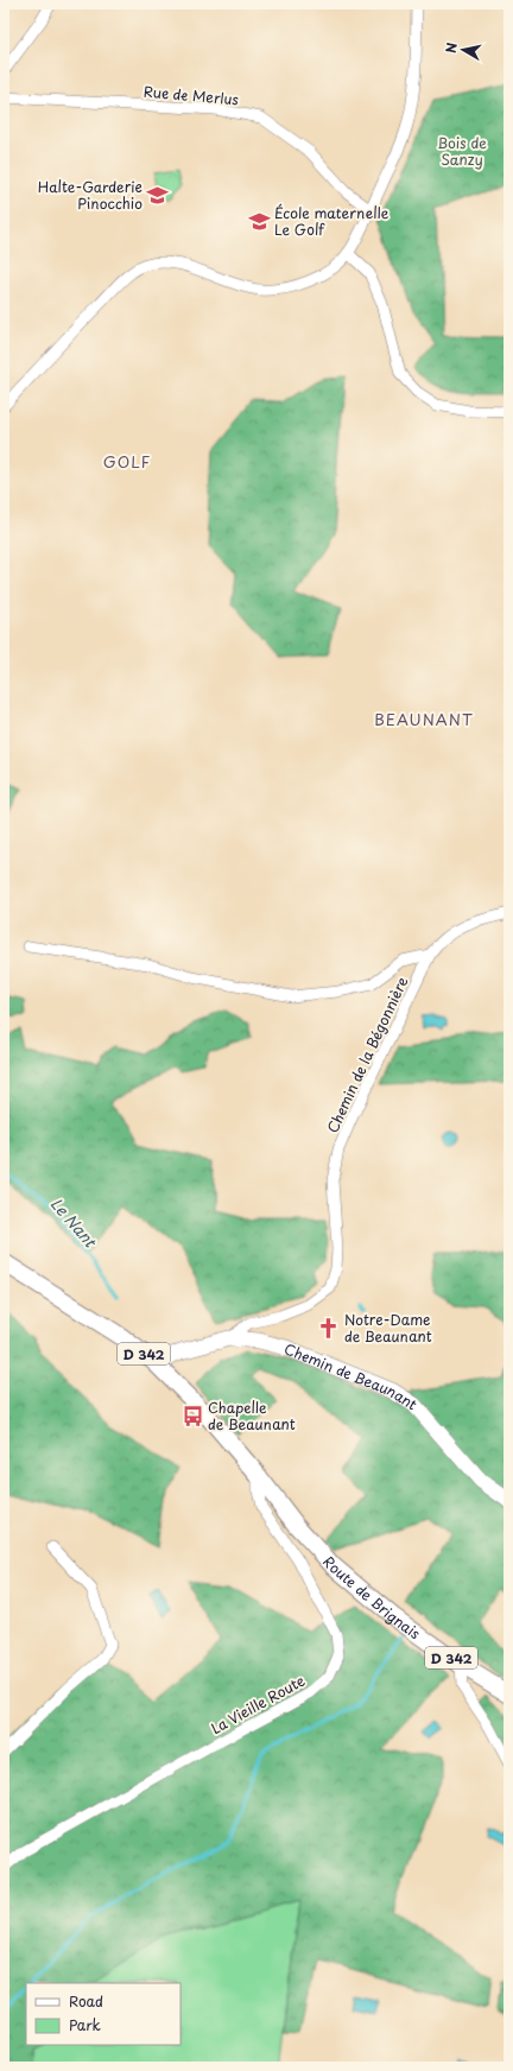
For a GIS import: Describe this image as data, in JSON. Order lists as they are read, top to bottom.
{
  "streets": {
    "main road": ["D 342", "Route de Brignais"],
    "street": [
      "Rue de Merlus",
      "Chemin de la Bégonnière",
      "Chemin de Beaunant",
      "La Vieille Route"
    ]
  },
  "crossings": [
    ["Chemin de la Bégonnière", "Chemin de Beaunant"],
    ["D 342", "Chemin de Beaunant"],
    ["D 342", "Route de Brignais"],
    ["D 342", "La Vieille Route"],
    ["Route de Brignais", "La Vieille Route"]
  ],
  "districts": ["GOLF", "BEAUNANT"],
  "water": ["Le Nant"],
  "parks": ["Bois de Sanzy"],
  "places": {
    "school or university": ["Halte-Garderie Pinocchio", "École maternelle Le Golf"],
    "church": ["Notre-Dame de Beaunant"],
    "bus stop": ["Chapelle de Beaunant"]
  },
  "legend": ["Road", "Park"],
  "north": "left"
}
